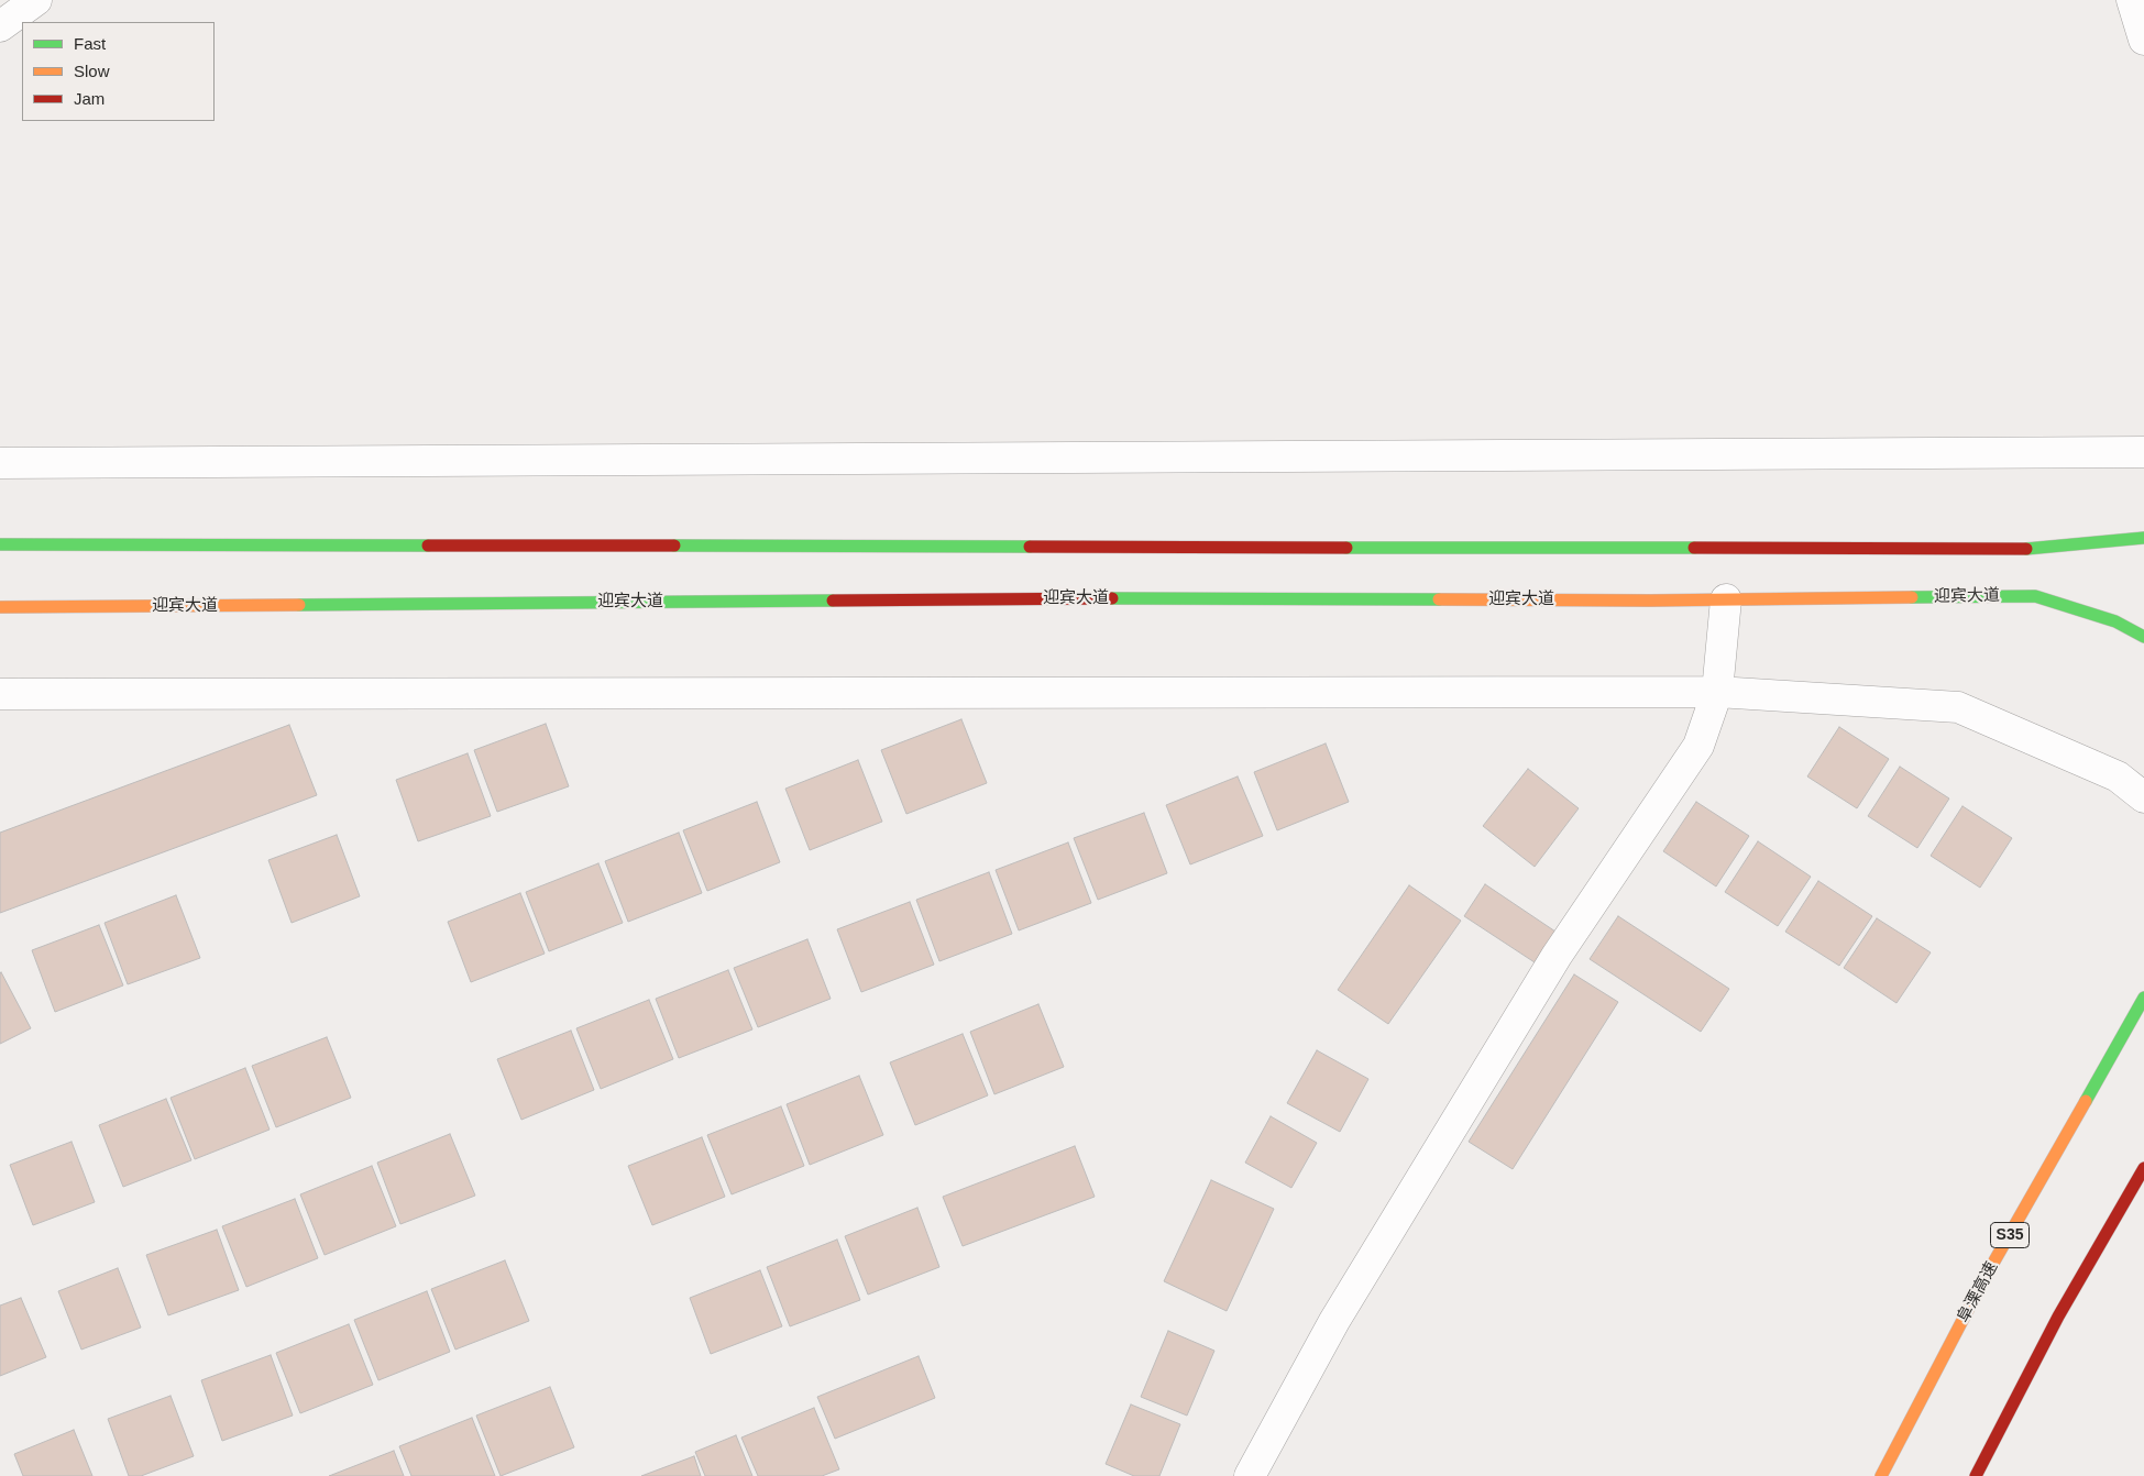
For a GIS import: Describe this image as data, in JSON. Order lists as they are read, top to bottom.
{
  "streets": {
    "main road": ["迎宾大道", "S35", "阜溧高速"]
  },
  "legend": ["Fast", "Slow", "Jam"]
}
